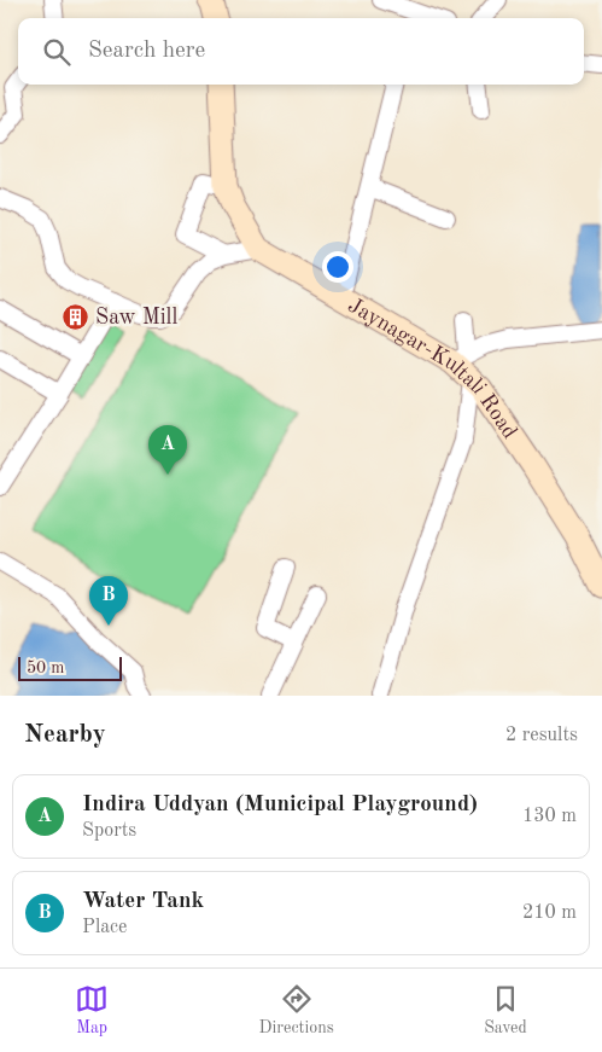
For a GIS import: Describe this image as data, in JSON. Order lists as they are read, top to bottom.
{
  "streets": {
    "main road": ["Jaynagar-Kultali Road"]
  },
  "places": {
    "building": ["Saw Mill"]
  },
  "scale_bar": "50 m",
  "page": {
    "search": "Search here",
    "pins": ["A", "B"],
    "scale": "50 m",
    "heading": ["Nearby", "2 results"],
    "list": [
      {
        "mark": "A",
        "name": "Indira Uddyan (Municipal Playground)",
        "note": "Sports",
        "value": "130 m"
      },
      {
        "mark": "B",
        "name": "Water Tank",
        "note": "Place",
        "value": "210 m"
      }
    ],
    "nav": ["Map", "Directions", "Saved"]
  }
}
